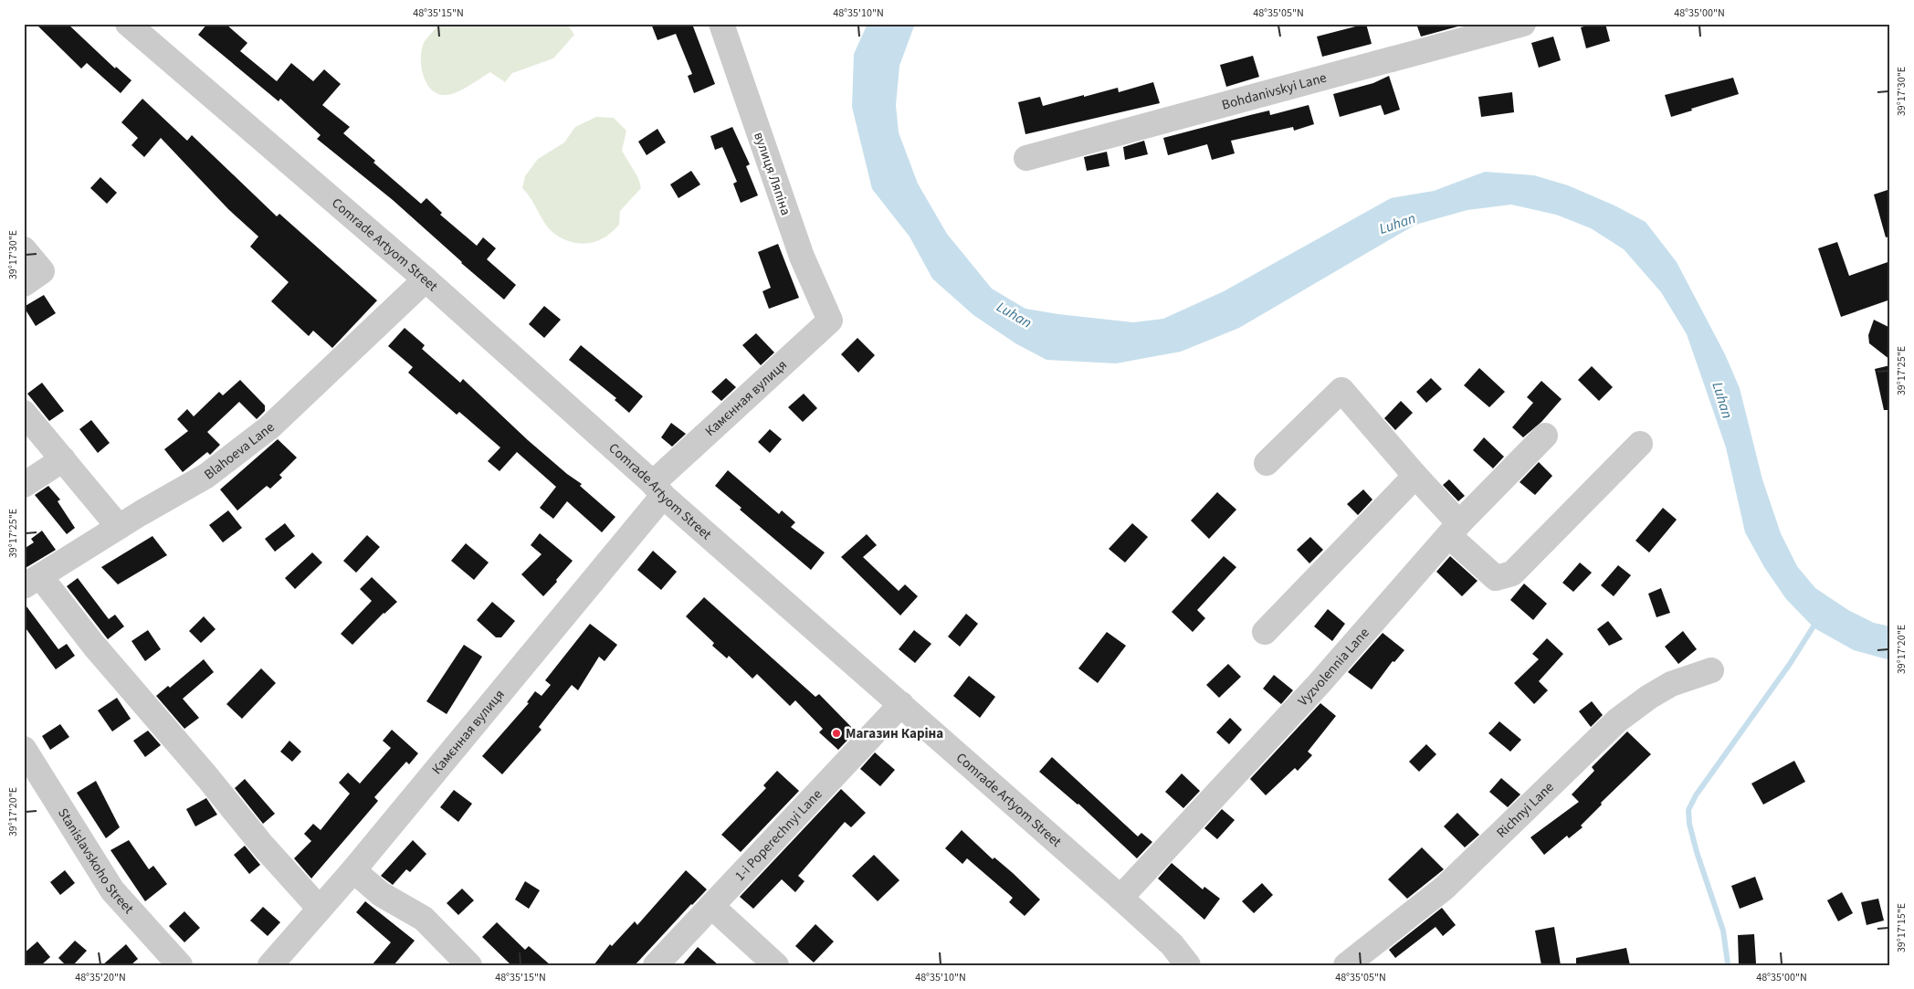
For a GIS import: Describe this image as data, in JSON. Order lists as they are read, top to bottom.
{
  "streets": {
    "street": [
      "Bohdanivskyi Lane",
      "вулиця Ляпіна",
      "Comrade Artyom Street",
      "Камєнная вулиця",
      "Blahoeva Lane",
      "Vyzvolennia Lane",
      "Richnyi Lane",
      "1-i Poperechnyi Lane",
      "Stanislavskoho Street"
    ]
  },
  "crossings": [
    ["вулиця Ляпіна", "Камєнная вулиця"],
    ["Comrade Artyom Street", "Камєнная вулиця"],
    ["Comrade Artyom Street", "Blahoeva Lane"],
    ["Comrade Artyom Street", "Vyzvolennia Lane"],
    ["Comrade Artyom Street", "1-i Poperechnyi Lane"]
  ],
  "water": ["Luhan"],
  "places": ["Магазин Каріна"],
  "coordinates": [
    "48°35'15\"N",
    "48°35'10\"N",
    "48°35'05\"N",
    "48°35'00\"N",
    "39°17'30\"E",
    "39°17'25\"E",
    "39°17'20\"E",
    "39°17'15\"E",
    "48°35'20\"N"
  ]
}
